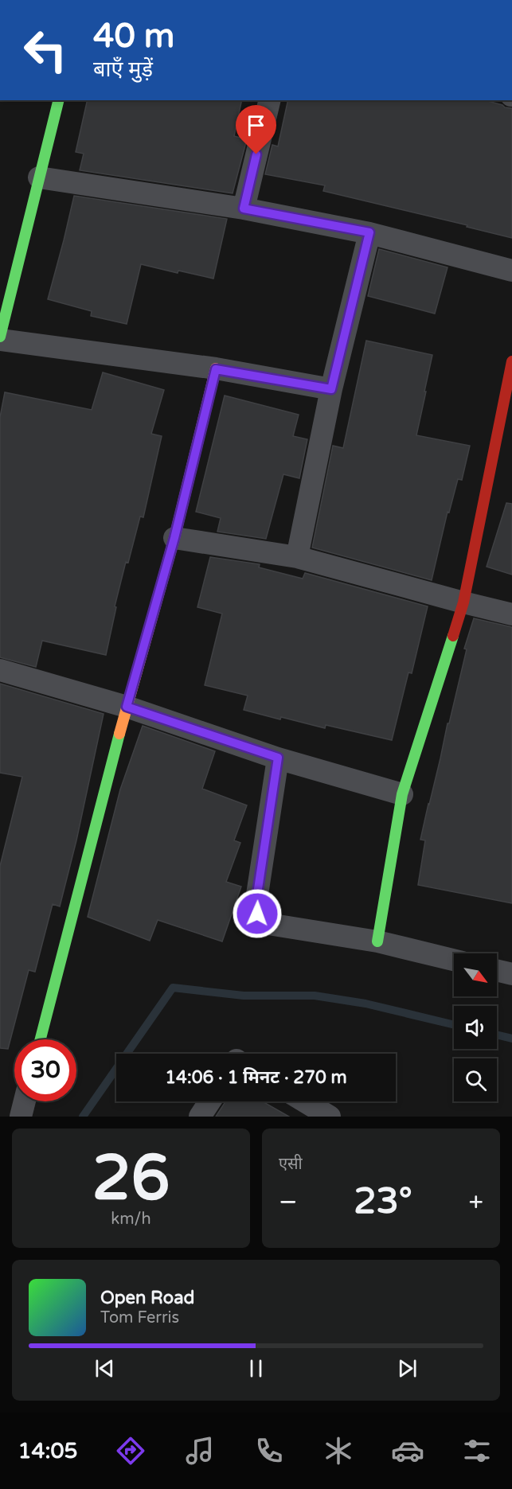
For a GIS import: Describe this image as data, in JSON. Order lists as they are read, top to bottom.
{
  "north": "bottom right",
  "page": {
    "turn": ["40 m", "बाएँ मुड़ें"],
    "limit": "30",
    "trip": "14:06 · 1 मिनट · 270 m",
    "tile": [
      ["26", "km/h"],
      "एसी"
    ],
    "heat": ["−", "23°", "+"],
    "song": ["Open Road", "Tom Ferris"],
    "tabs": "14:05"
  }
}
